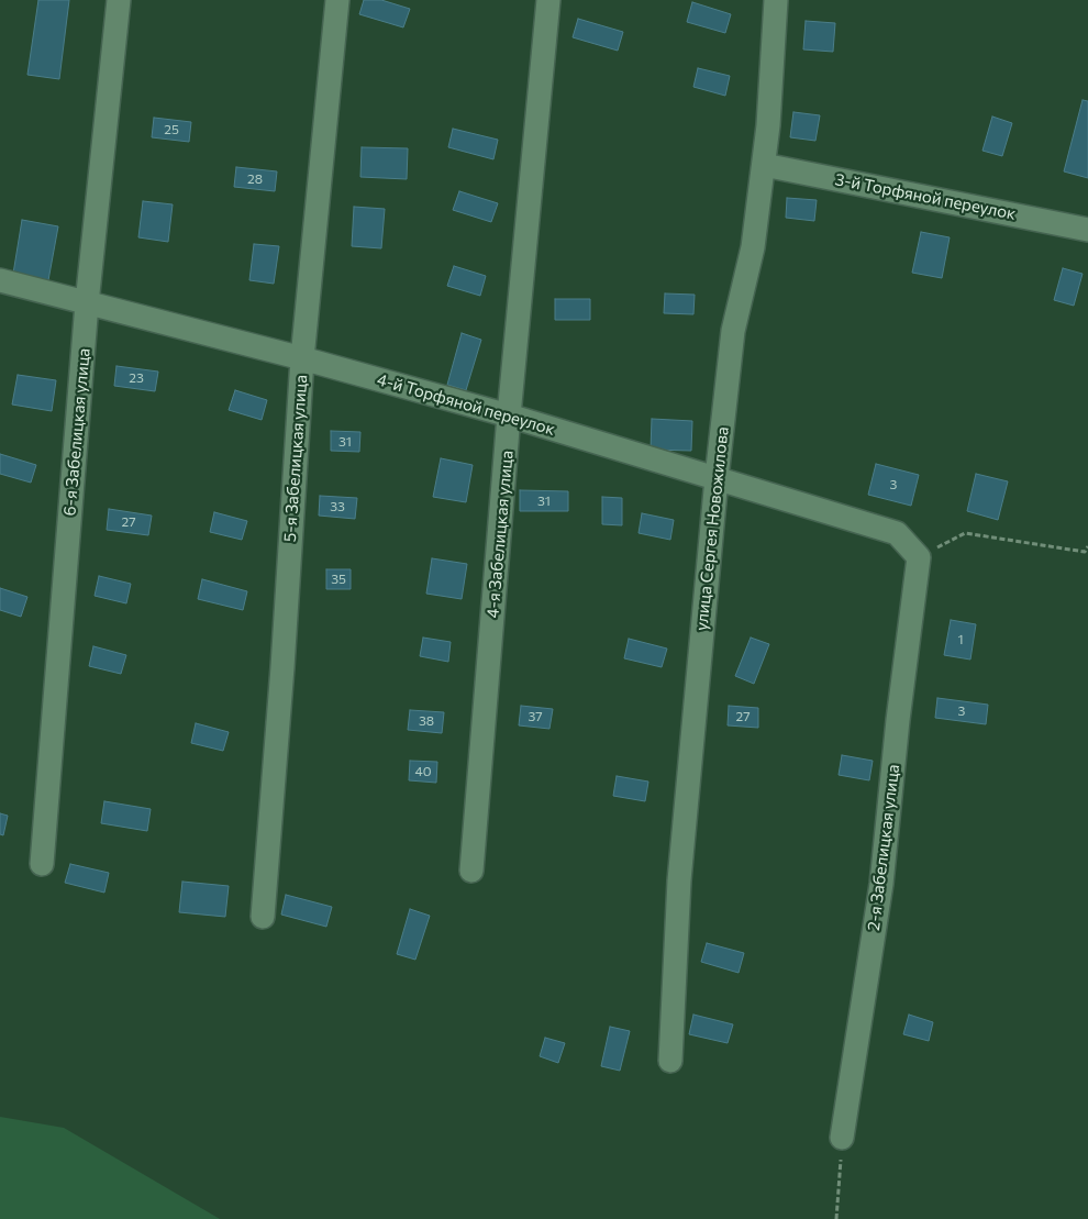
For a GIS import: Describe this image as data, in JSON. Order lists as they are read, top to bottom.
{
  "streets": {
    "street": [
      "3-й Торфяной переулок",
      "4-й Торфяной переулок",
      "6-я Забелицкая улица",
      "5-я Забелицкая улица",
      "улица Сергея Новожилова",
      "4-я Забелицкая улица",
      "2-я Забелицкая улица"
    ]
  },
  "crossings": [
    ["3-й Торфяной переулок", "улица Сергея Новожилова"],
    ["4-й Торфяной переулок", "6-я Забелицкая улица"],
    ["4-й Торфяной переулок", "5-я Забелицкая улица"],
    ["4-й Торфяной переулок", "улица Сергея Новожилова"],
    ["4-й Торфяной переулок", "4-я Забелицкая улица"],
    ["4-й Торфяной переулок", "2-я Забелицкая улица"]
  ],
  "house_numbers": [
    "25",
    "28",
    "23",
    "31",
    "3",
    "31",
    "33",
    "27",
    "35",
    "1",
    "3",
    "37",
    "27",
    "38",
    "40"
  ]
}
